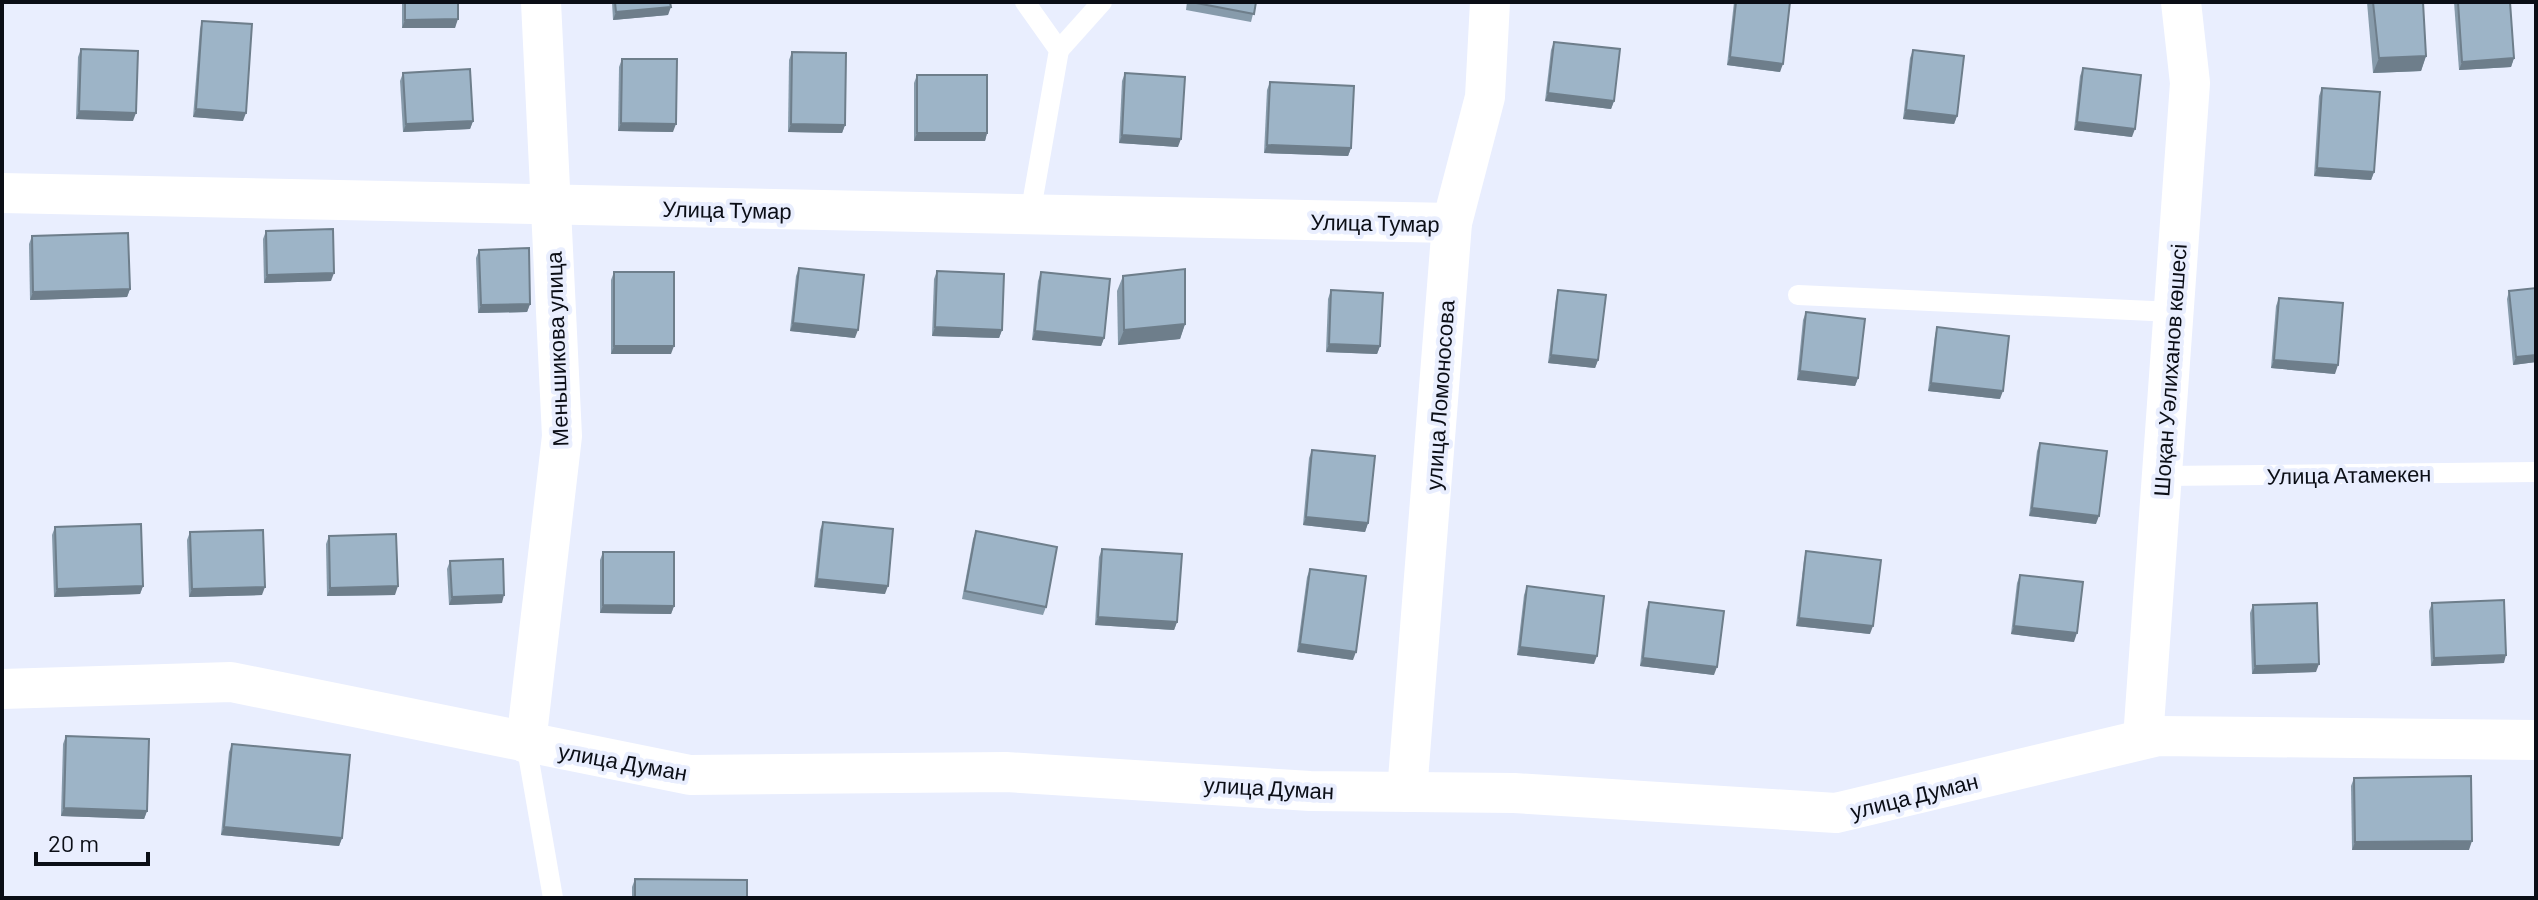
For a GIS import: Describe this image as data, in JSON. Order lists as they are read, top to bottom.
{
  "streets": {
    "street": [
      "Улица Тумар",
      "Меньшикова улица",
      "Шоқан Уәлиханов көшесі",
      "улица Ломоносова",
      "улица Думан"
    ],
    "lane": ["Улица Атамекен"]
  },
  "crossings": [
    ["Улица Тумар", "Меньшикова улица"],
    ["Улица Тумар", "улица Ломоносова"],
    ["Меньшикова улица", "улица Думан"],
    ["Шоқан Уәлиханов көшесі", "Улица Атамекен"],
    ["Шоқан Уәлиханов көшесі", "улица Думан"],
    ["улица Ломоносова", "улица Думан"]
  ],
  "scale_bar": "20 m"
}
